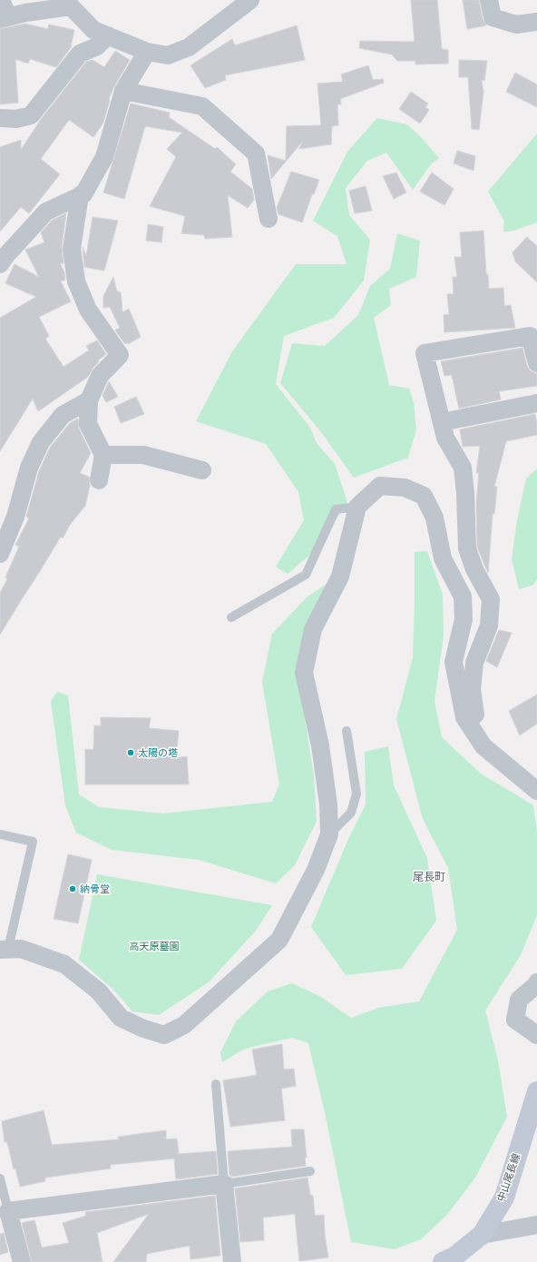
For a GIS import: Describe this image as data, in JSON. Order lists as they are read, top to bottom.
{
  "streets": {
    "main road": ["中山尾長線"]
  },
  "districts": ["尾長町"],
  "parks": ["高天原墓園"],
  "places": ["太陽の塔", "納骨堂"]
}
